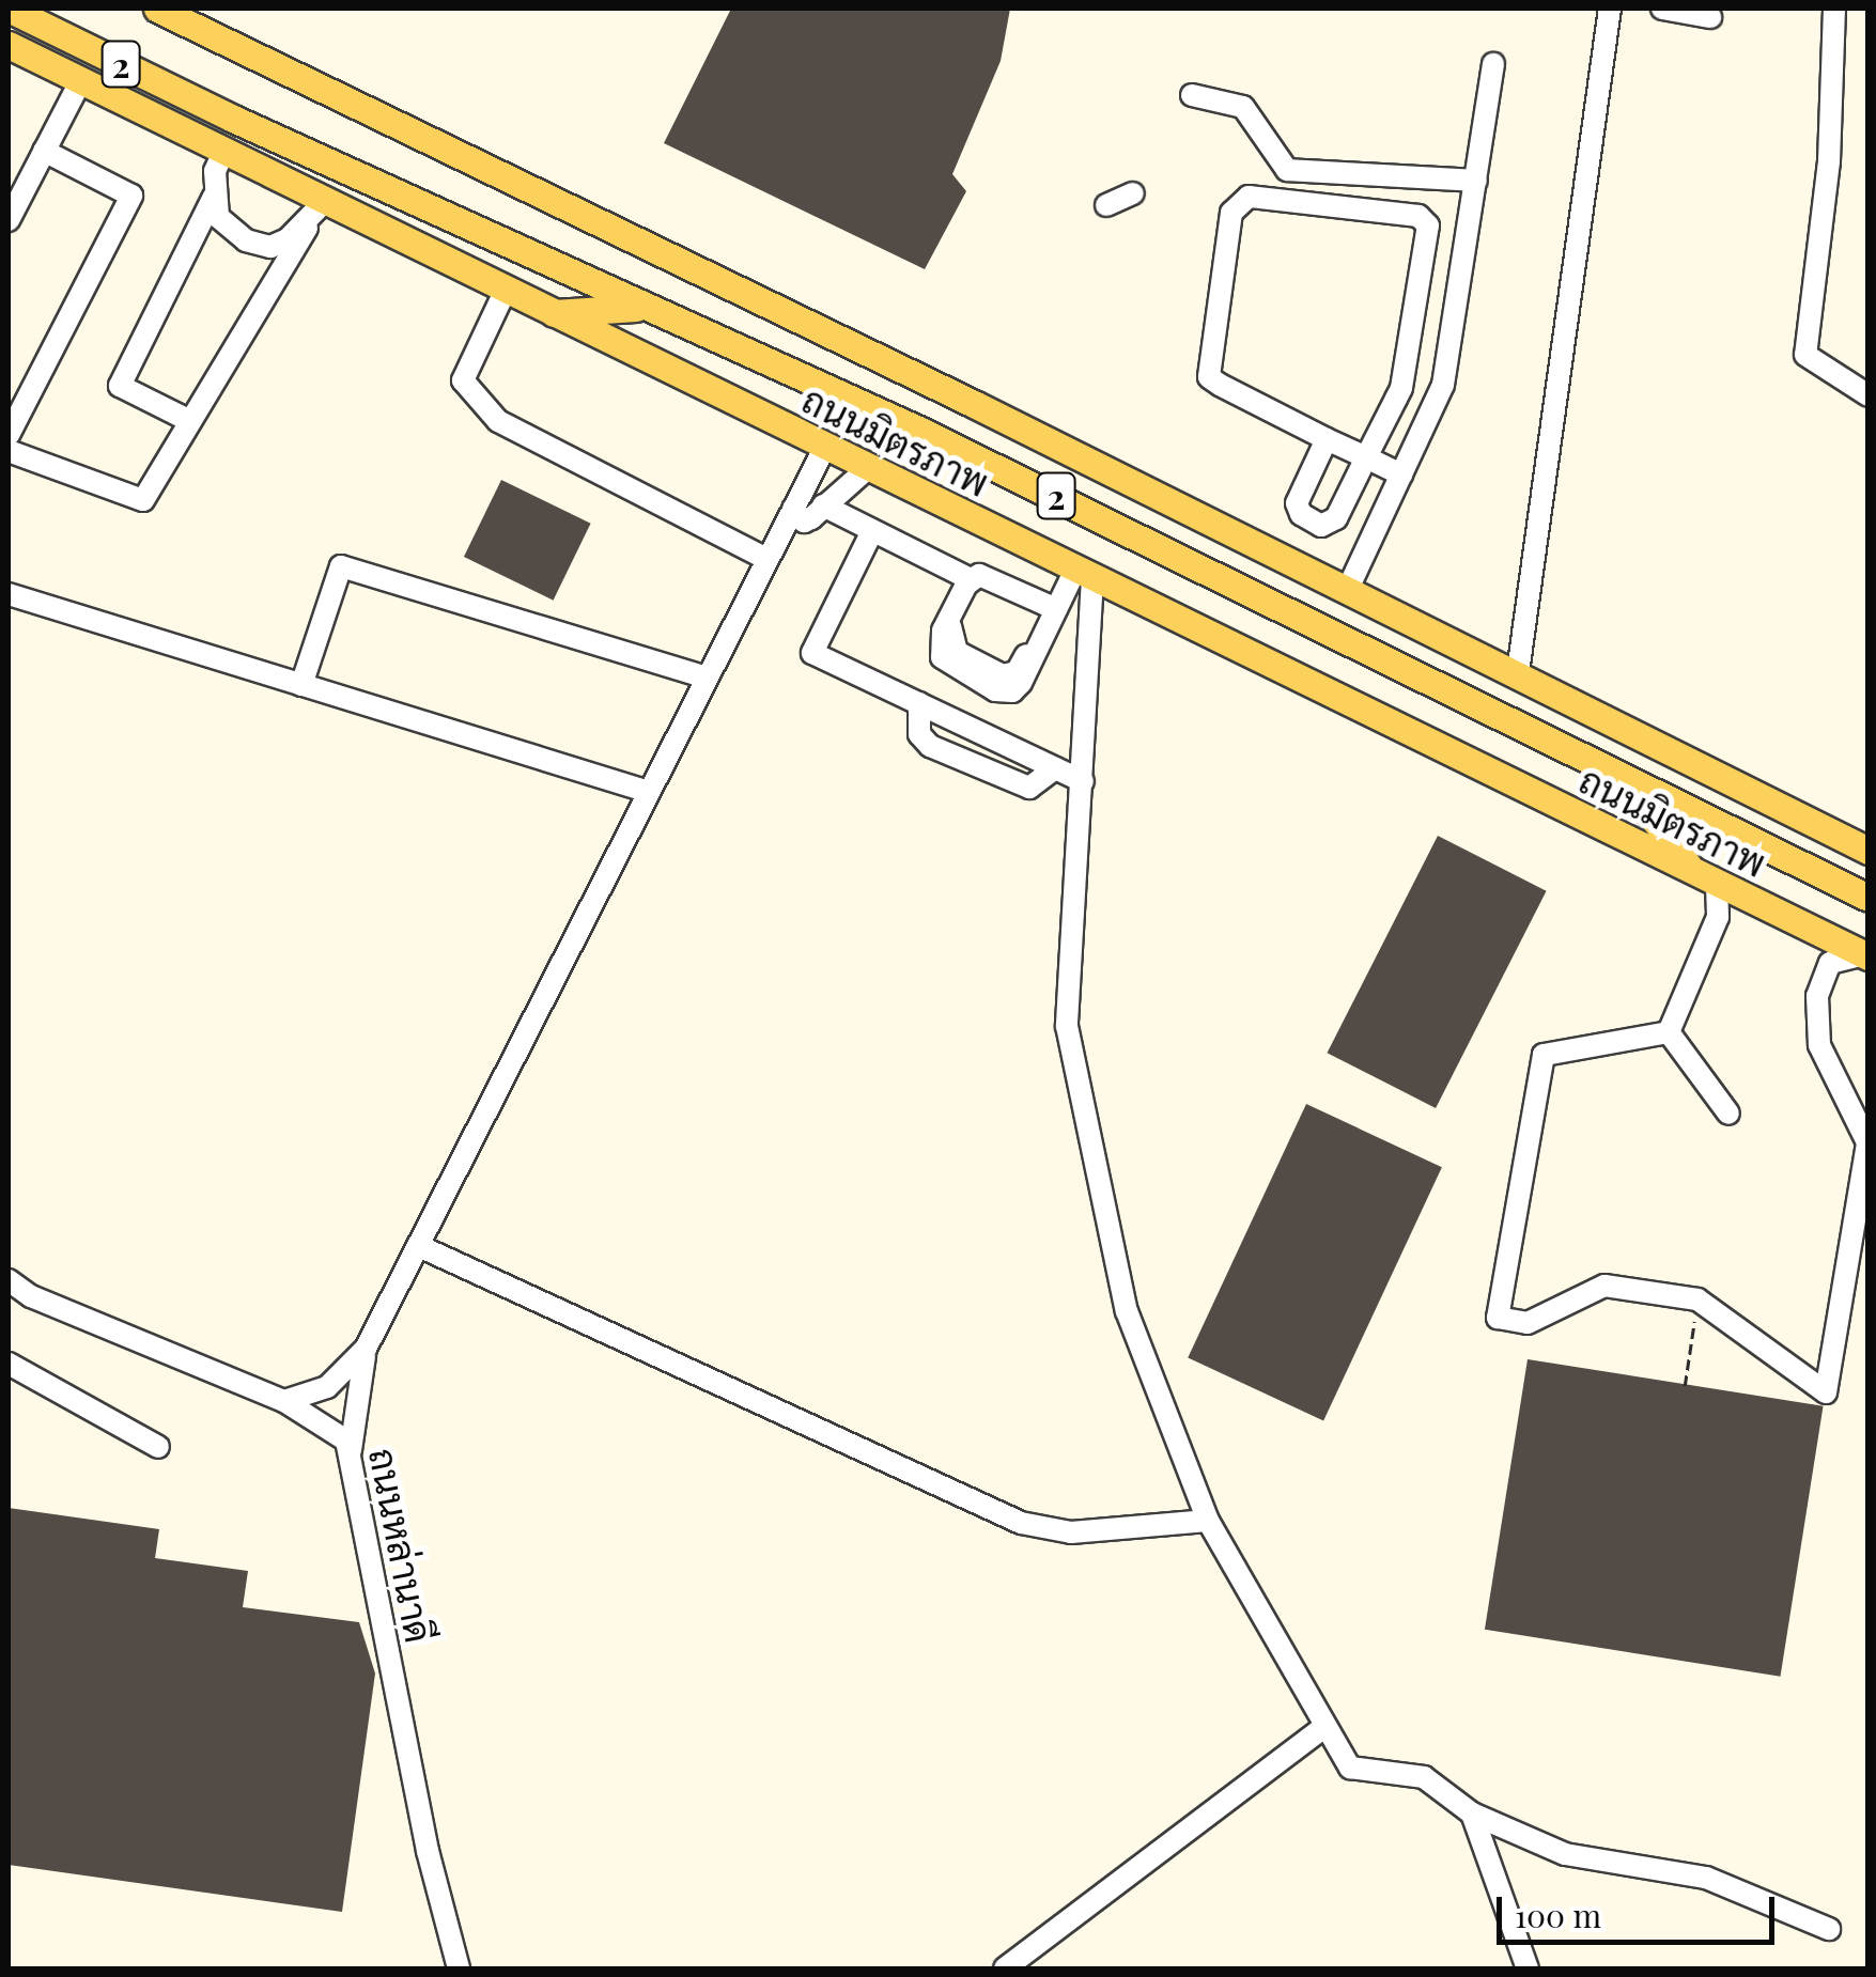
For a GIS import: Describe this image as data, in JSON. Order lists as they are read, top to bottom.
{
  "streets": {
    "main road": ["2", "ถนนมิตรภาพ"],
    "street": ["ถนนหล่านาดี"]
  },
  "scale_bar": "100 m"
}
